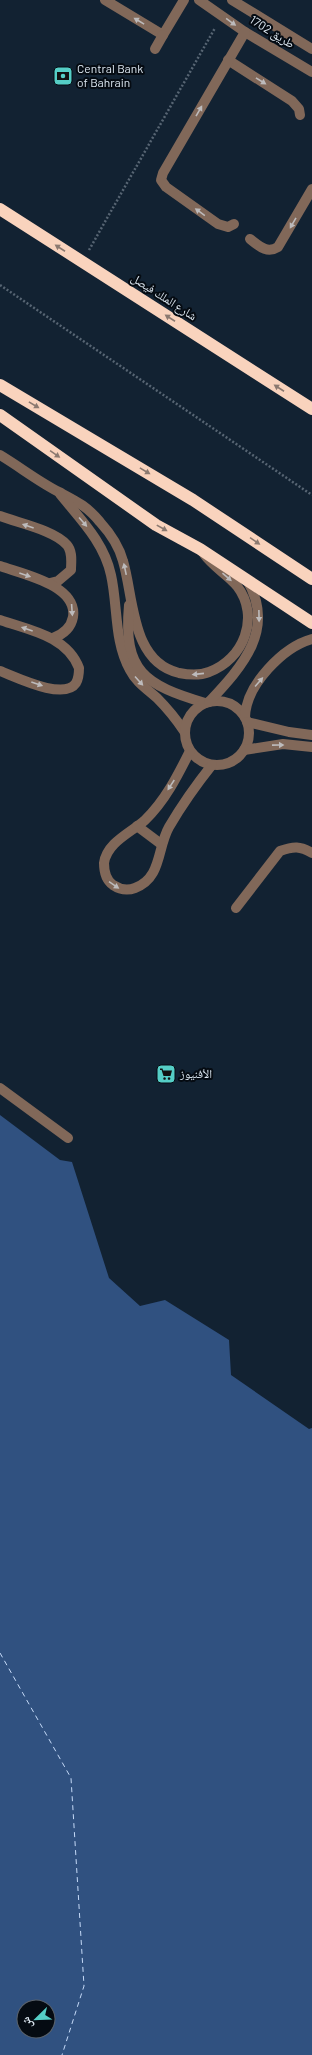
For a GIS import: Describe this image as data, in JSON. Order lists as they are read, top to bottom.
{
  "streets": {
    "highway": ["شارع الملك فيصل"],
    "street": ["طريق 1702"]
  },
  "one_way": ["شارع الملك فيصل"],
  "places": {
    "bank": ["Central Bank of Bahrain"],
    "supermarket": ["الأفنيوز"]
  },
  "north": "bottom left"
}
